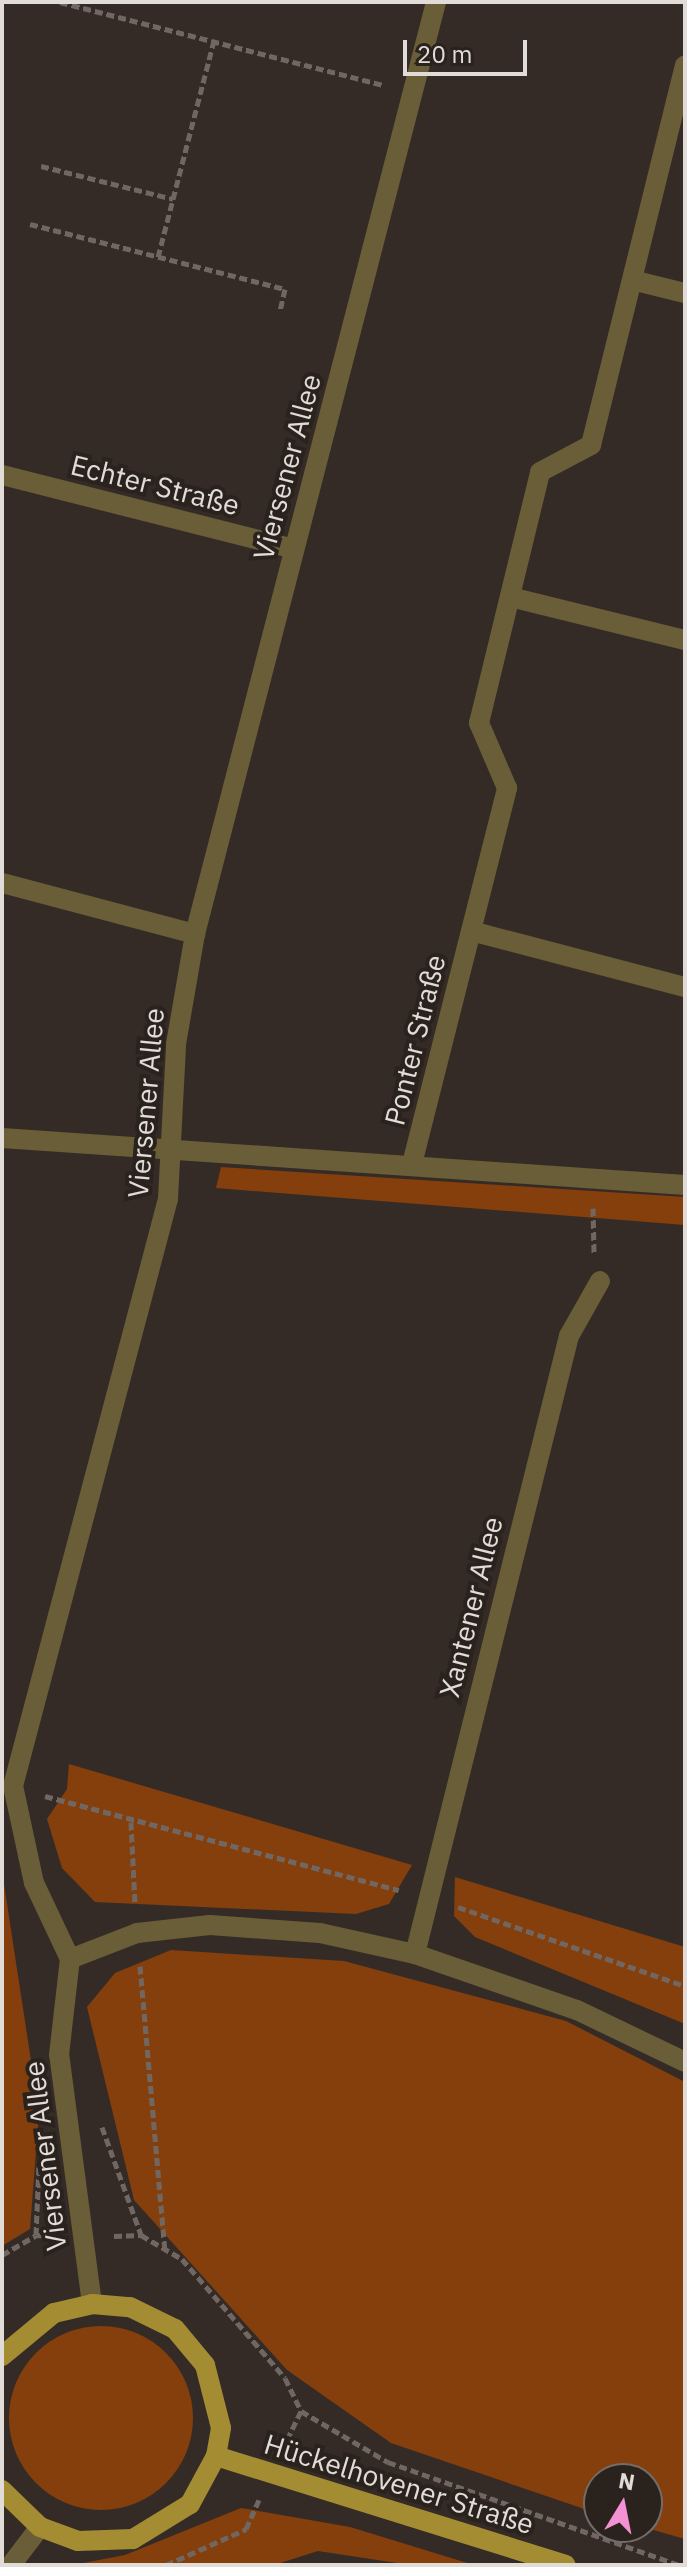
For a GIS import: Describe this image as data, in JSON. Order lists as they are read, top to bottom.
{
  "streets": {
    "main road": ["Hückelhovener Straße"],
    "street": [
      "Viersener Allee",
      "Echter Straße",
      "Ponter Straße",
      "Xantener Allee"
    ]
  },
  "crossings": [
    ["Viersener Allee", "Echter Straße"]
  ],
  "scale_bar": "20 m",
  "north": "top"
}
